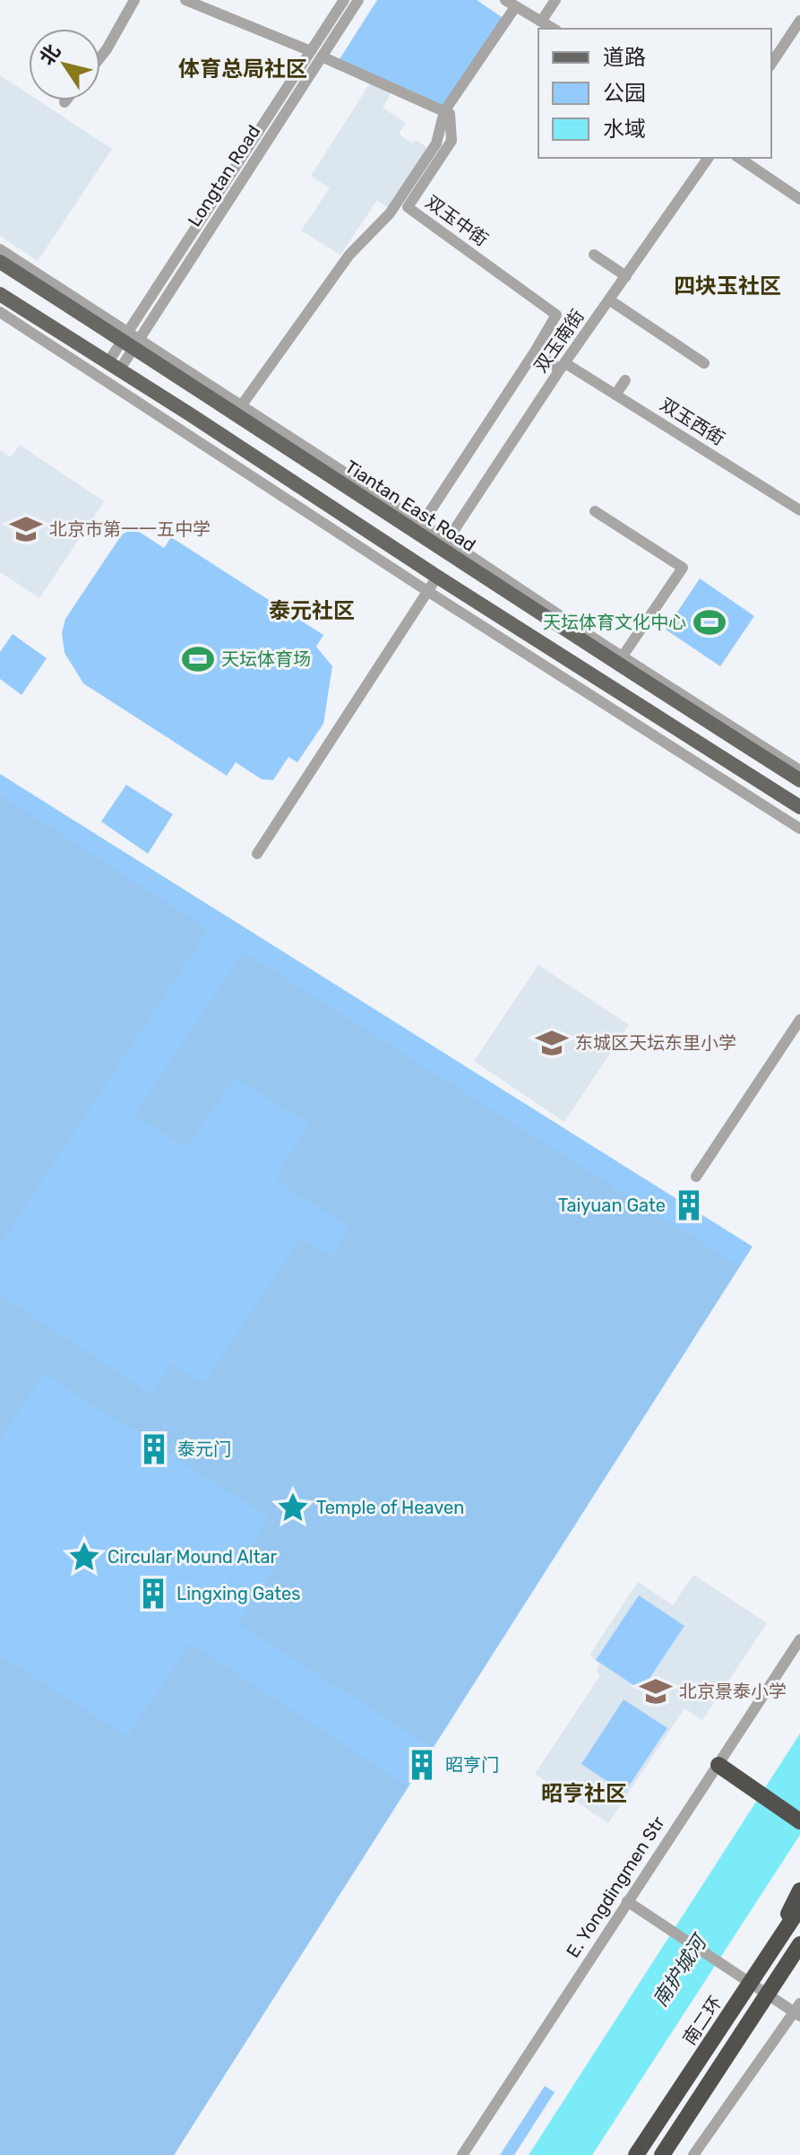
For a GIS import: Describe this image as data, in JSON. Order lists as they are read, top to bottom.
{
  "streets": {
    "highway": ["南二环"],
    "main road": ["Tiantan East Road"],
    "street": [
      "Longtan Road",
      "双玉中街",
      "双玉南街",
      "双玉西街",
      "E. Yongdingmen Str"
    ]
  },
  "crossings": [
    ["Longtan Road", "Tiantan East Road"],
    ["双玉南街", "双玉西街"],
    ["双玉南街", "Tiantan East Road"]
  ],
  "districts": [
    "体育总局社区",
    "四块玉社区",
    "泰元社区",
    "昭亨社区"
  ],
  "water": ["南护城河"],
  "places": {
    "school or university": ["北京市第一一五中学", "东城区天坛东里小学", "北京景泰小学"],
    "sports": ["天坛体育文化中心", "天坛体育场"],
    "building": [
      "Taiyuan Gate",
      "泰元门",
      "Lingxing Gates",
      "昭亨门"
    ],
    "place": ["Temple of Heaven", "Circular Mound Altar"]
  },
  "legend": ["道路", "公园", "水域"],
  "north": "top left"
}
